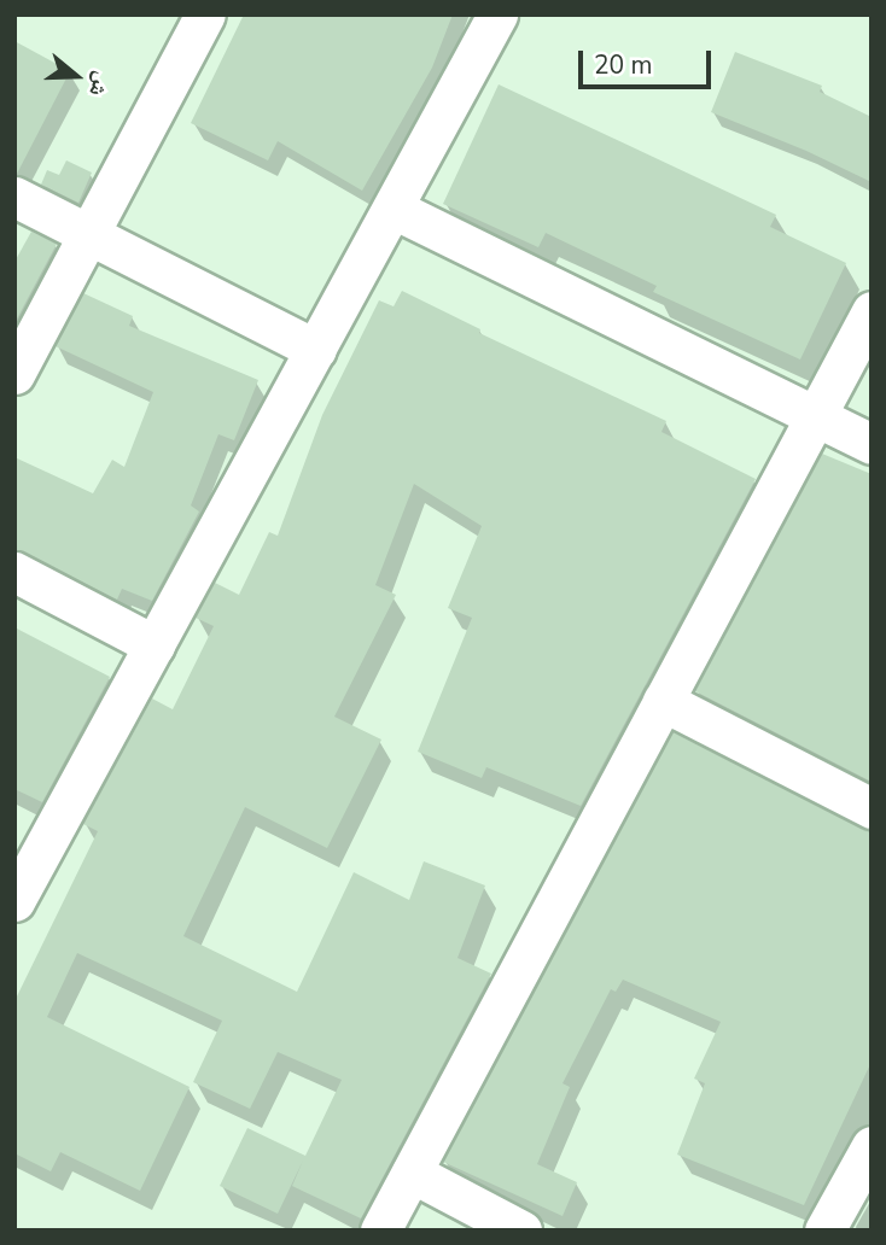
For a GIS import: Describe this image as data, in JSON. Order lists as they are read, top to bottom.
{
  "scale_bar": "20 m",
  "north": "right"
}
